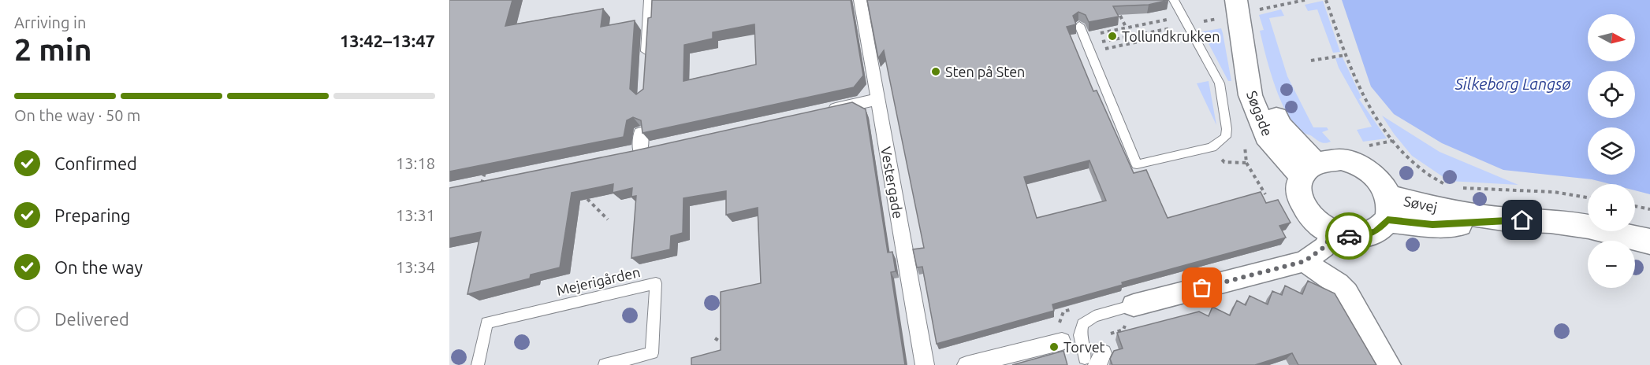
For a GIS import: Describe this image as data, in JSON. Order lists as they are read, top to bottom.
{
  "streets": {
    "street": ["Søgade", "Vestergade", "Søvej"],
    "lane": ["Mejerigården"]
  },
  "crossings": [
    ["Søgade", "Søvej"]
  ],
  "water": ["Silkeborg Langsø"],
  "places": ["Tollundkrukken", "Sten på Sten", "Torvet"],
  "north": "right",
  "page": {
    "heading": ["2 min", "Arriving in", "13:42–13:47"],
    "map_buttons": ["+", "−"],
    "bar": "On the way · 50 m",
    "list": [
      ["Confirmed", "13:18"],
      ["Preparing", "13:31"],
      ["On the way", "13:34"],
      "Delivered"
    ]
  }
}
